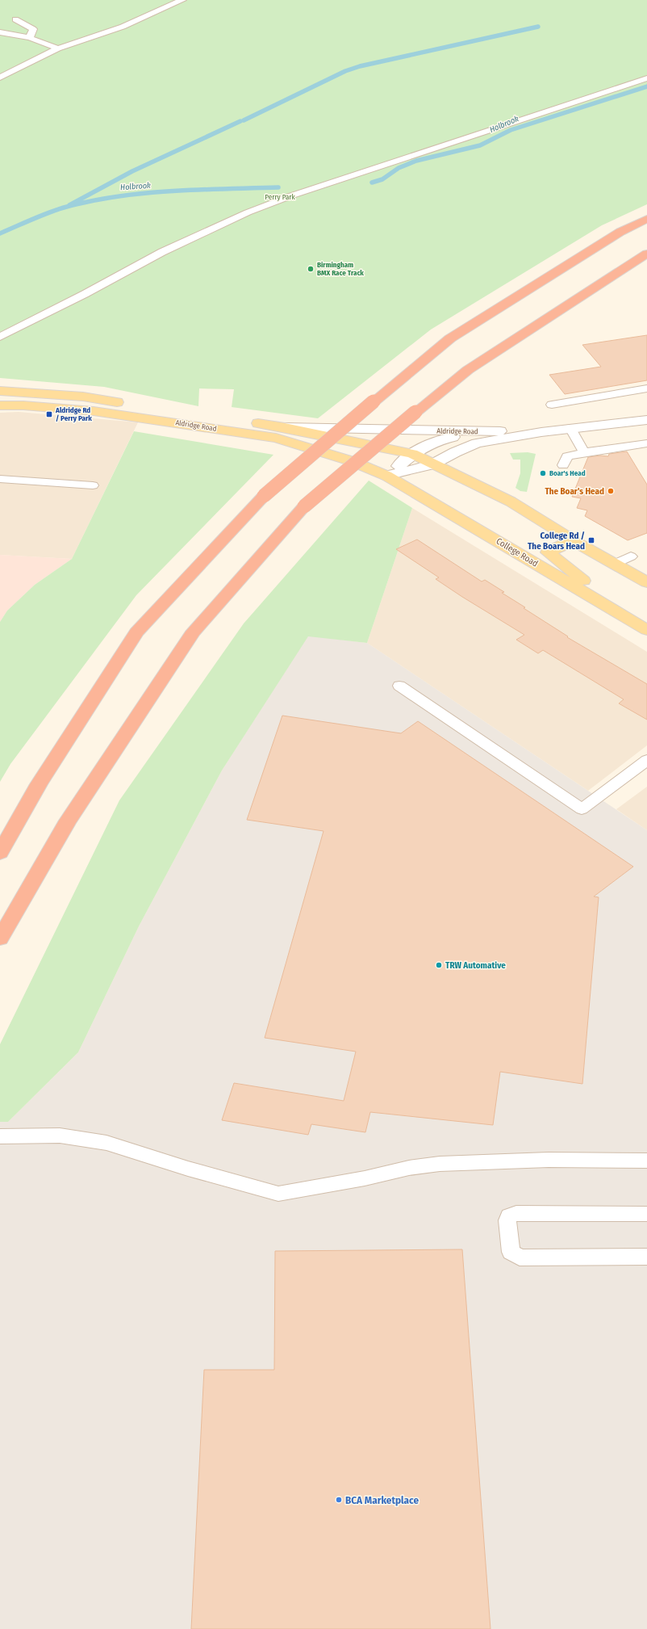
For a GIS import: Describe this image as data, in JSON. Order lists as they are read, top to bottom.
{
  "streets": {
    "main road": ["Aldridge Road", "College Road"]
  },
  "crossings": [
    ["Aldridge Road", "College Road"]
  ],
  "water": ["Holbrook"],
  "parks": ["Perry Park"],
  "places": {
    "other": [
      "Birmingham BMX Race Track",
      "Boar's Head",
      "The Boar's Head",
      "TRW Automative",
      "BCA Marketplace"
    ],
    "transit": ["Aldridge Rd / Perry Park", "College Rd / The Boars Head"]
  }
}
